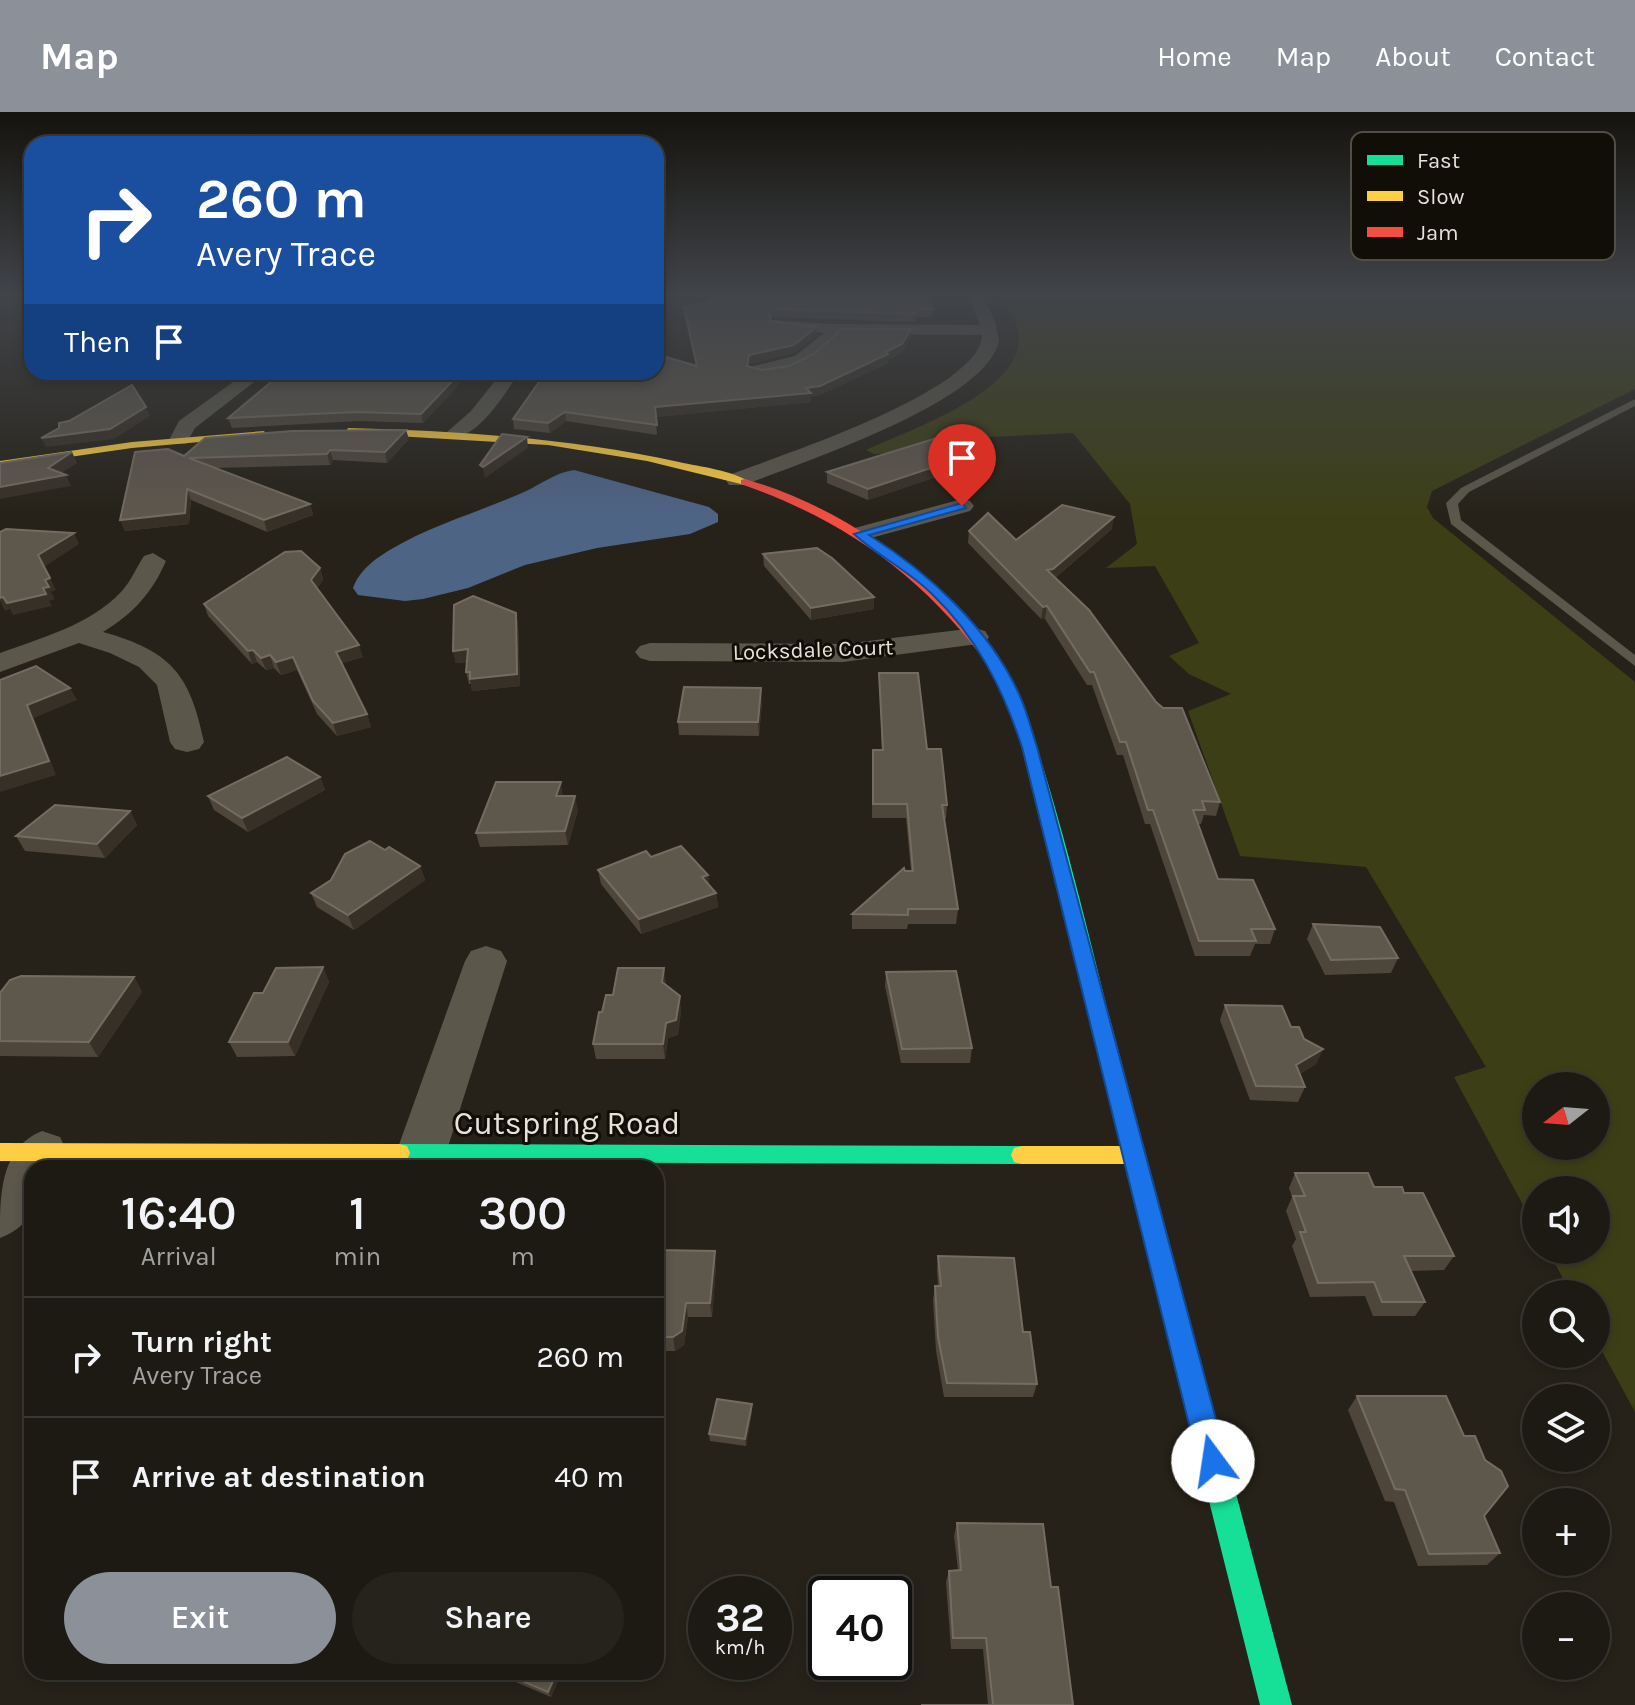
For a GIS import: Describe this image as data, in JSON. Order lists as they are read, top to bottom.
{
  "streets": {
    "street": ["Locksdale Court", "Cutspring Road"]
  },
  "legend": ["Fast", "Slow", "Jam"],
  "north": "left",
  "page": {
    "header": "Map",
    "nav": [
      "Home",
      "Map",
      "About",
      "Contact"
    ],
    "turn": ["260 m", "Avery Trace"],
    "then": "Then",
    "map_buttons": ["+", "−"],
    "eta": [
      "16:40",
      "Arrival",
      "1",
      "min",
      "300",
      "m"
    ],
    "list": [
      {
        "name": "Turn right",
        "note": "Avery Trace",
        "value": "260 m"
      },
      {
        "name": "Arrive at destination",
        "value": "40 m"
      }
    ],
    "buttons": ["Exit", "Share"],
    "speed": "32 km/h",
    "limit": "40"
  }
}
